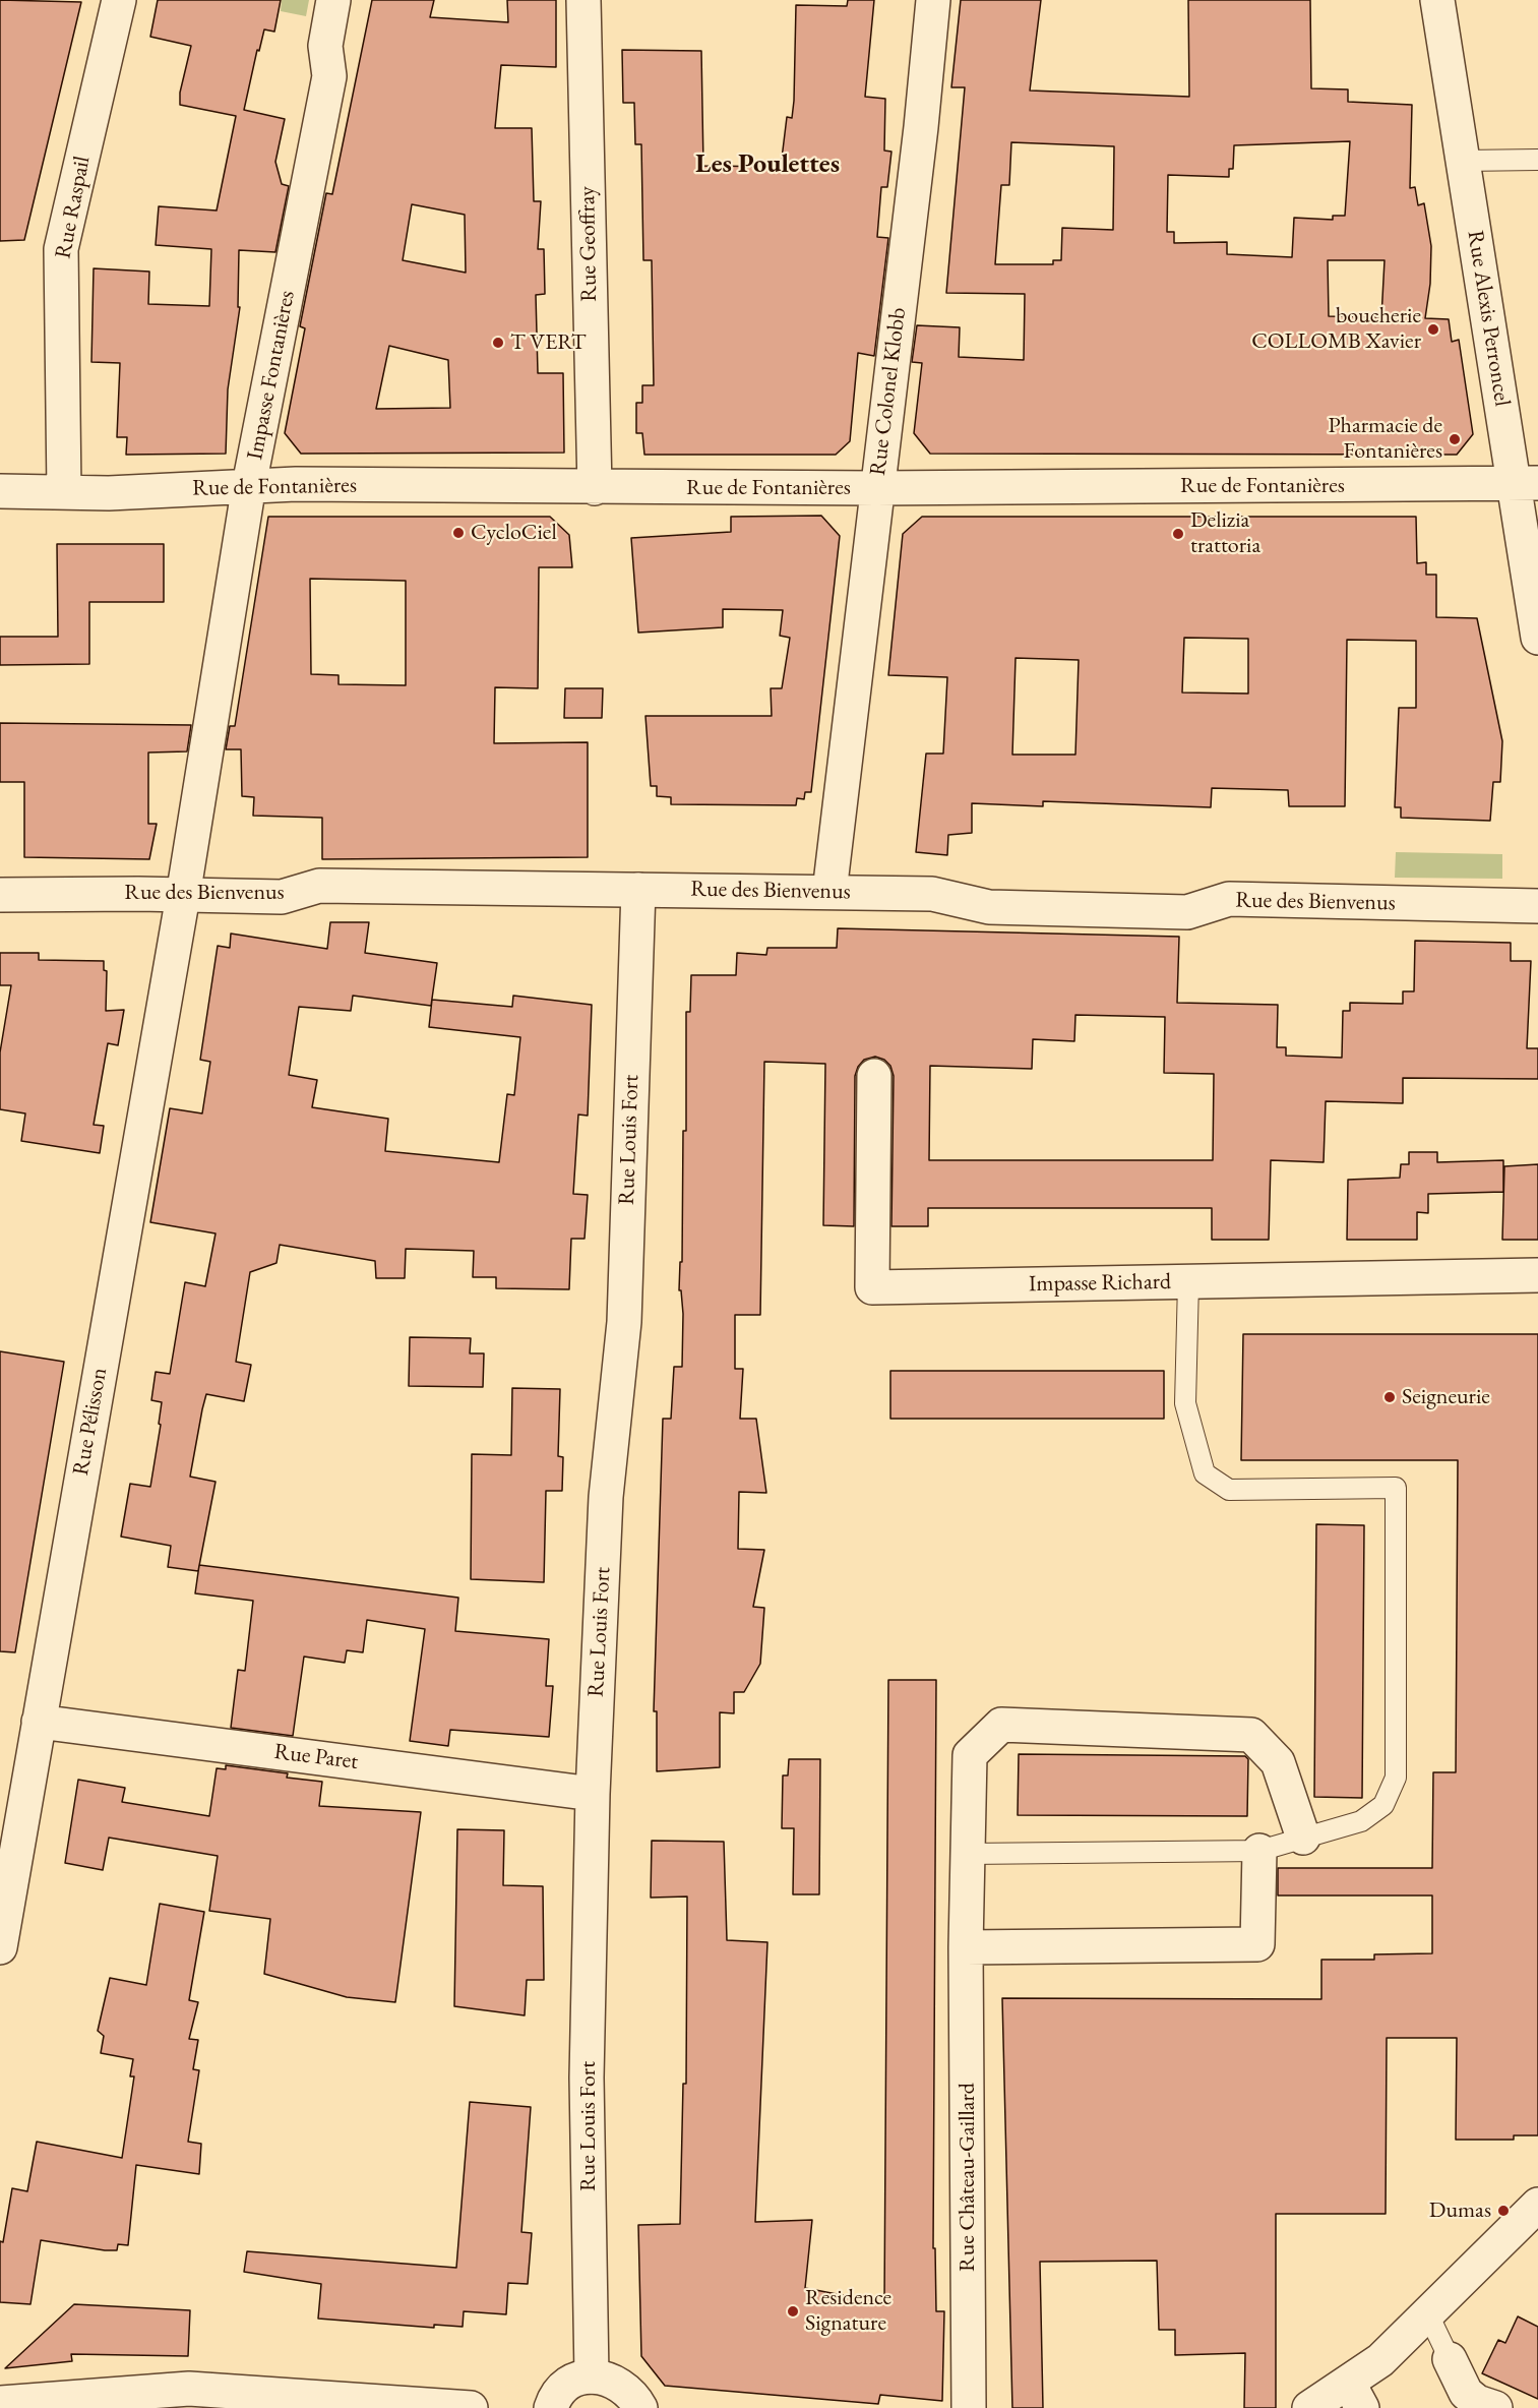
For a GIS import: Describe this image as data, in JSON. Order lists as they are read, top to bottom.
{
  "streets": {
    "street": [
      "Rue Raspail",
      "Rue Geoffray",
      "Rue Alexis Perroncel",
      "Impasse Fontanières",
      "Rue Colonel Klobb",
      "Rue de Fontanières",
      "Rue des Bienvenus",
      "Rue Louis Fort",
      "Impasse Richard",
      "Rue Pélisson",
      "Rue Paret",
      "Rue Château-Gaillard"
    ]
  },
  "crossings": [
    ["Rue Raspail", "Rue de Fontanières"],
    ["Rue Geoffray", "Rue de Fontanières"],
    ["Rue Alexis Perroncel", "Rue de Fontanières"],
    ["Impasse Fontanières", "Rue de Fontanières"],
    ["Impasse Fontanières", "Rue des Bienvenus"],
    ["Impasse Fontanières", "Rue Pélisson"],
    ["Rue Colonel Klobb", "Rue de Fontanières"],
    ["Rue Colonel Klobb", "Rue des Bienvenus"],
    ["Rue des Bienvenus", "Rue Louis Fort"],
    ["Rue des Bienvenus", "Rue Pélisson"],
    ["Rue Louis Fort", "Rue Paret"],
    ["Rue Pélisson", "Rue Paret"]
  ],
  "districts": ["Les Poulettes"],
  "places": [
    "boucherie COLLOMB Xavier",
    "T VERT",
    "Pharmacie de Fontanières",
    "CycloCiel",
    "Delizia trattoria",
    "Seigneurie",
    "Dumas",
    "Residence Signature"
  ]
}
